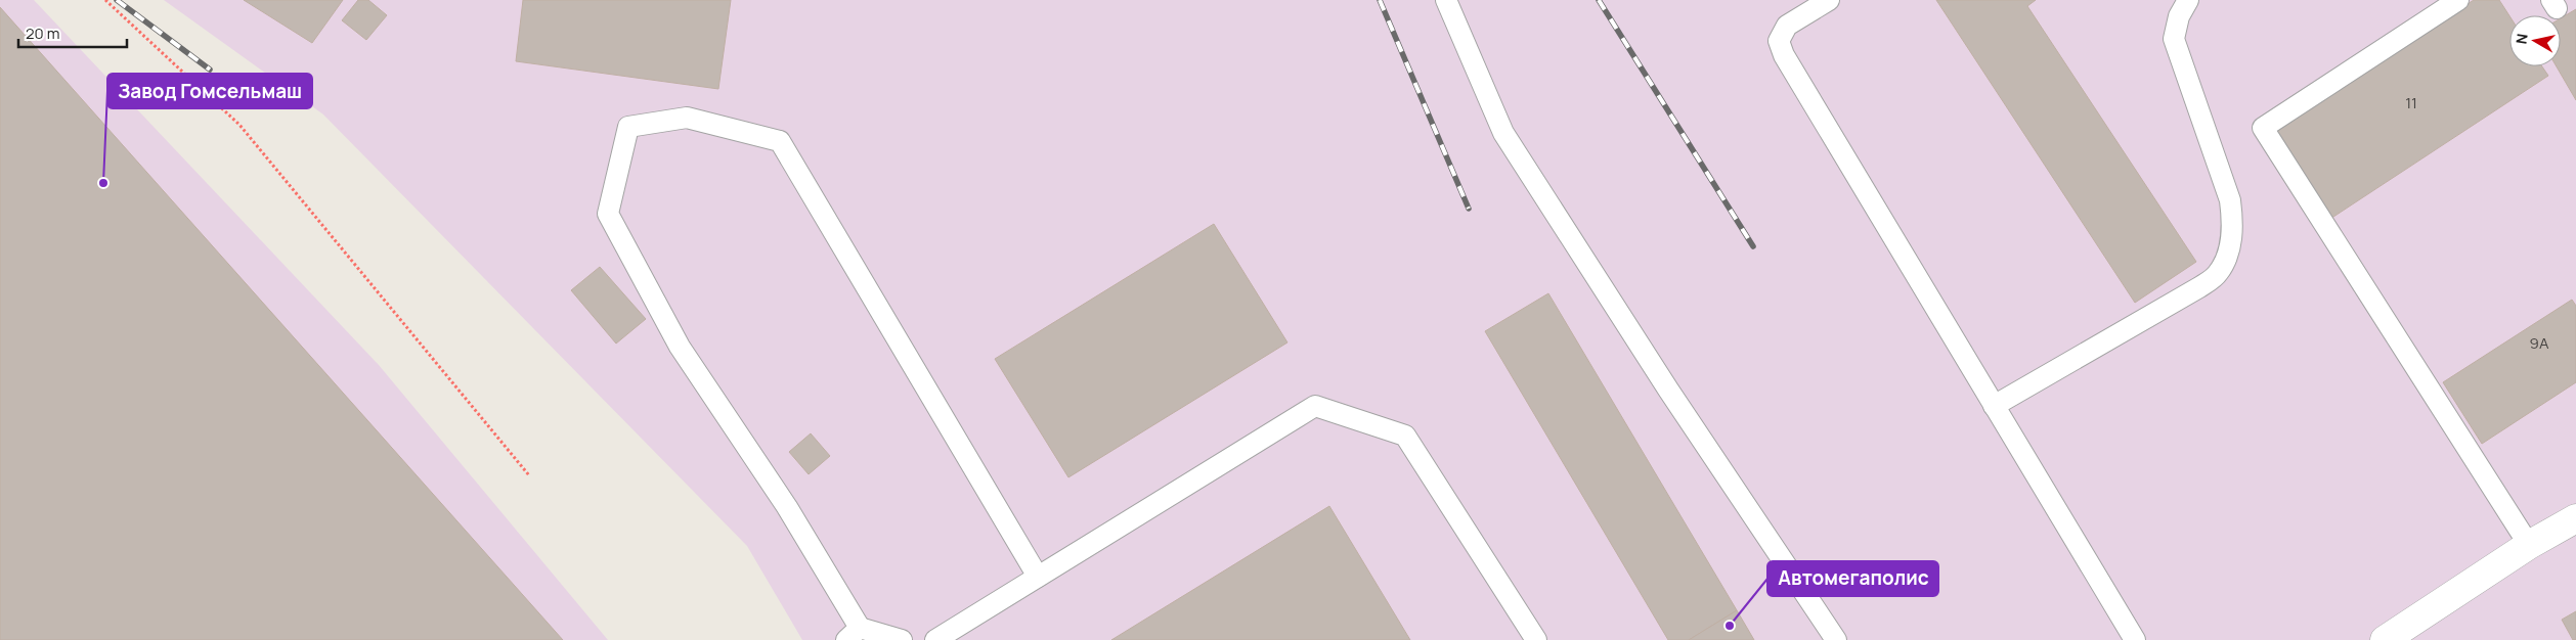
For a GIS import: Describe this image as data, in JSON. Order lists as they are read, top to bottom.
{
  "places": ["Завод Гомсельмаш", "Автомегаполис"],
  "house_numbers": ["11", "9А"],
  "scale_bar": "20 m",
  "north": "left"
}
